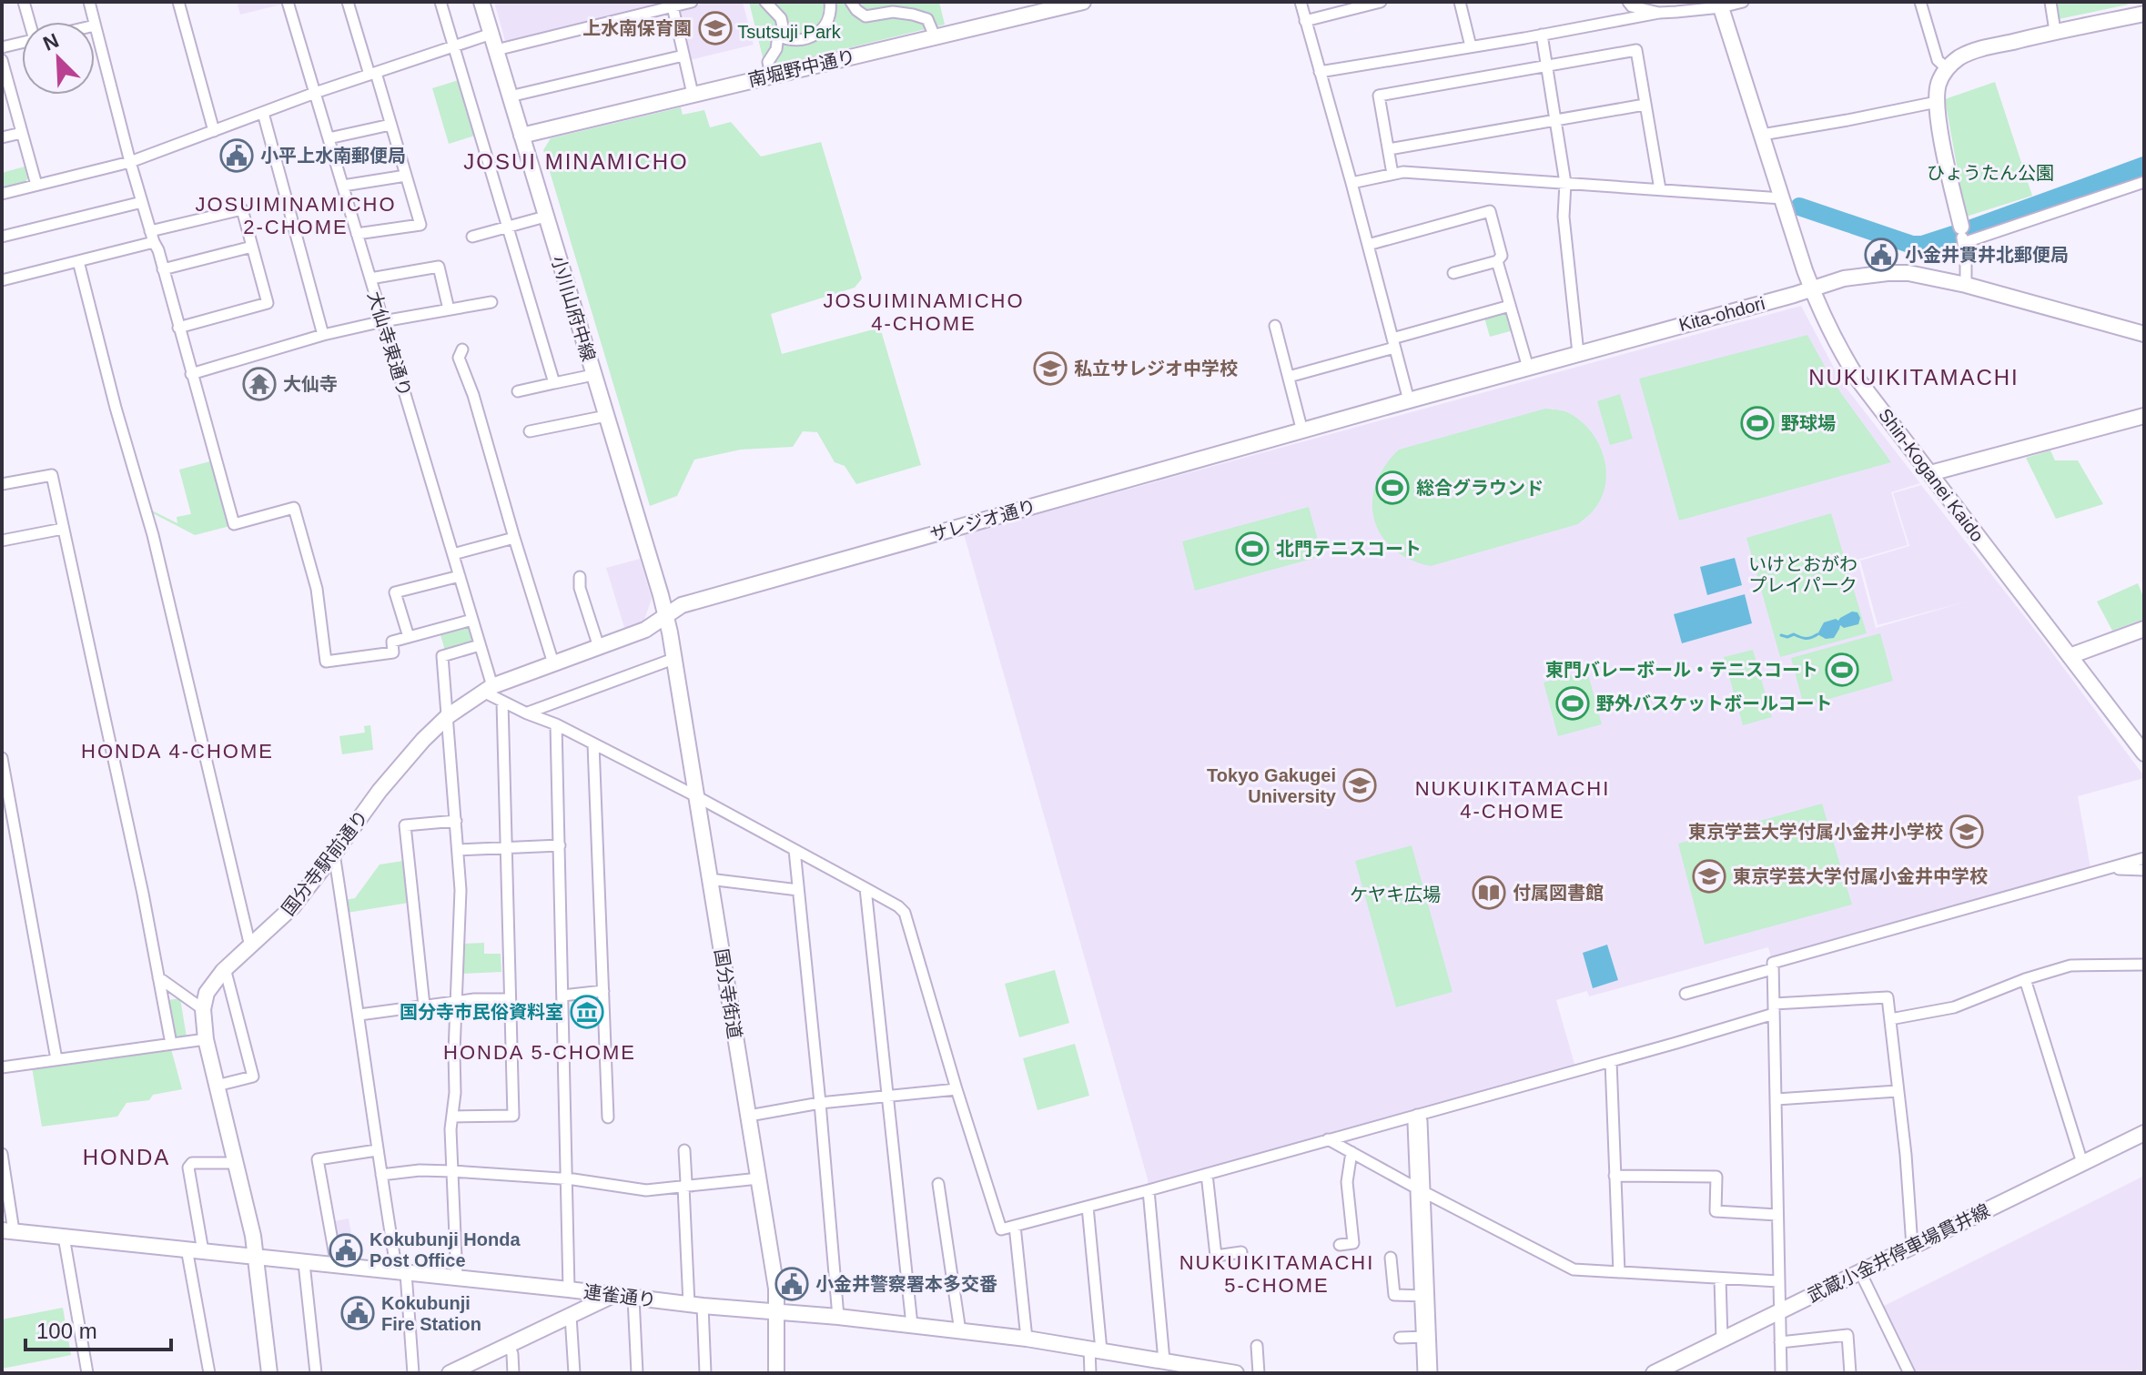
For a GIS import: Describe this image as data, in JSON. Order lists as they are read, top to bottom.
{
  "streets": {
    "main road": [
      "南堀野中通り",
      "小川山府中線",
      "Kita-ohdori",
      "Shin-Koganei Kaido",
      "サレジオ通り",
      "国分寺駅前通り",
      "国分寺街道",
      "武蔵小金井停車場貫井線",
      "連雀通り"
    ],
    "street": ["大仙寺東通り"]
  },
  "crossings": [
    ["南堀野中通り", "小川山府中線"],
    ["小川山府中線", "サレジオ通り"],
    ["小川山府中線", "国分寺駅前通り"],
    ["小川山府中線", "国分寺街道"],
    ["Kita-ohdori", "Shin-Koganei Kaido"],
    ["Kita-ohdori", "サレジオ通り"],
    ["大仙寺東通り", "国分寺駅前通り"],
    ["サレジオ通り", "国分寺駅前通り"],
    ["サレジオ通り", "国分寺街道"],
    ["国分寺駅前通り", "国分寺街道"],
    ["国分寺街道", "連雀通り"]
  ],
  "districts": [
    "JOSUI MINAMICHO",
    "JOSUIMINAMICHO 2-CHOME",
    "JOSUIMINAMICHO 4-CHOME",
    "NUKUIKITAMACHI",
    "HONDA 4-CHOME",
    "NUKUIKITAMACHI 4-CHOME",
    "HONDA 5-CHOME",
    "HONDA",
    "NUKUIKITAMACHI 5-CHOME"
  ],
  "parks": [
    "Tsutsuji Park",
    "ひょうたん公園",
    "いけとおがわ プレイパーク",
    "ケヤキ広場"
  ],
  "places": {
    "school or university": [
      "上水南保育園",
      "私立サレジオ中学校",
      "Tokyo Gakugei University",
      "東京学芸大学付属小金井小学校",
      "東京学芸大学付属小金井中学校"
    ],
    "public building": [
      "小平上水南郵便局",
      "小金井貫井北郵便局",
      "Kokubunji Honda Post Office",
      "小金井警察署本多交番",
      "Kokubunji Fire Station"
    ],
    "temple": ["大仙寺"],
    "sports": [
      "野球場",
      "総合グラウンド",
      "北門テニスコート",
      "東門バレーボール・テニスコート",
      "野外バスケットボールコート"
    ],
    "library": ["付属図書館"],
    "museum": ["国分寺市民俗資料室"]
  },
  "scale_bar": "100 m",
  "north": "top left"
}
